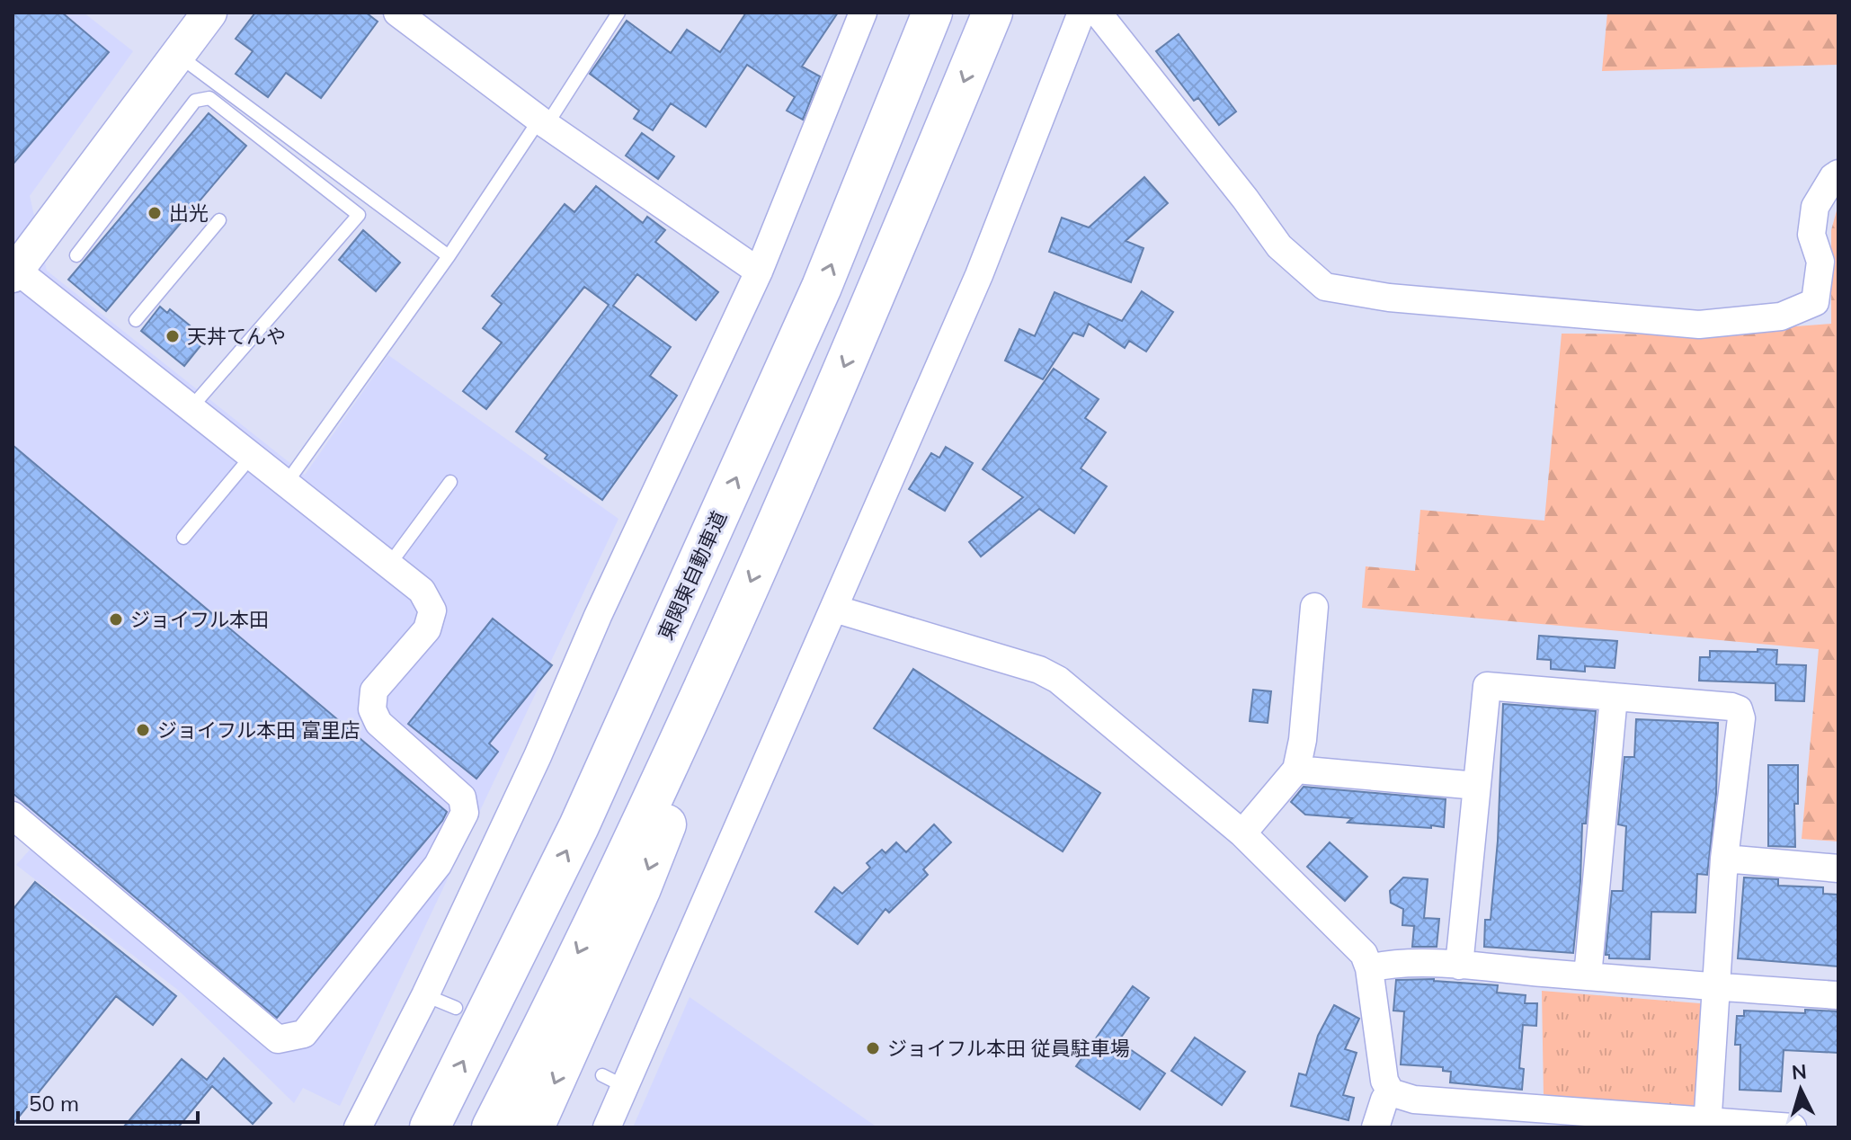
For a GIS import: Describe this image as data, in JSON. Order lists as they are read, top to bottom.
{
  "streets": {
    "highway": ["東関東自動車道"]
  },
  "places": [
    "出光",
    "天丼てんや",
    "ジョイフル本田",
    "ジョイフル本田 富里店",
    "ジョイフル本田 従員駐車場"
  ],
  "scale_bar": "50 m",
  "north": "top"
}
